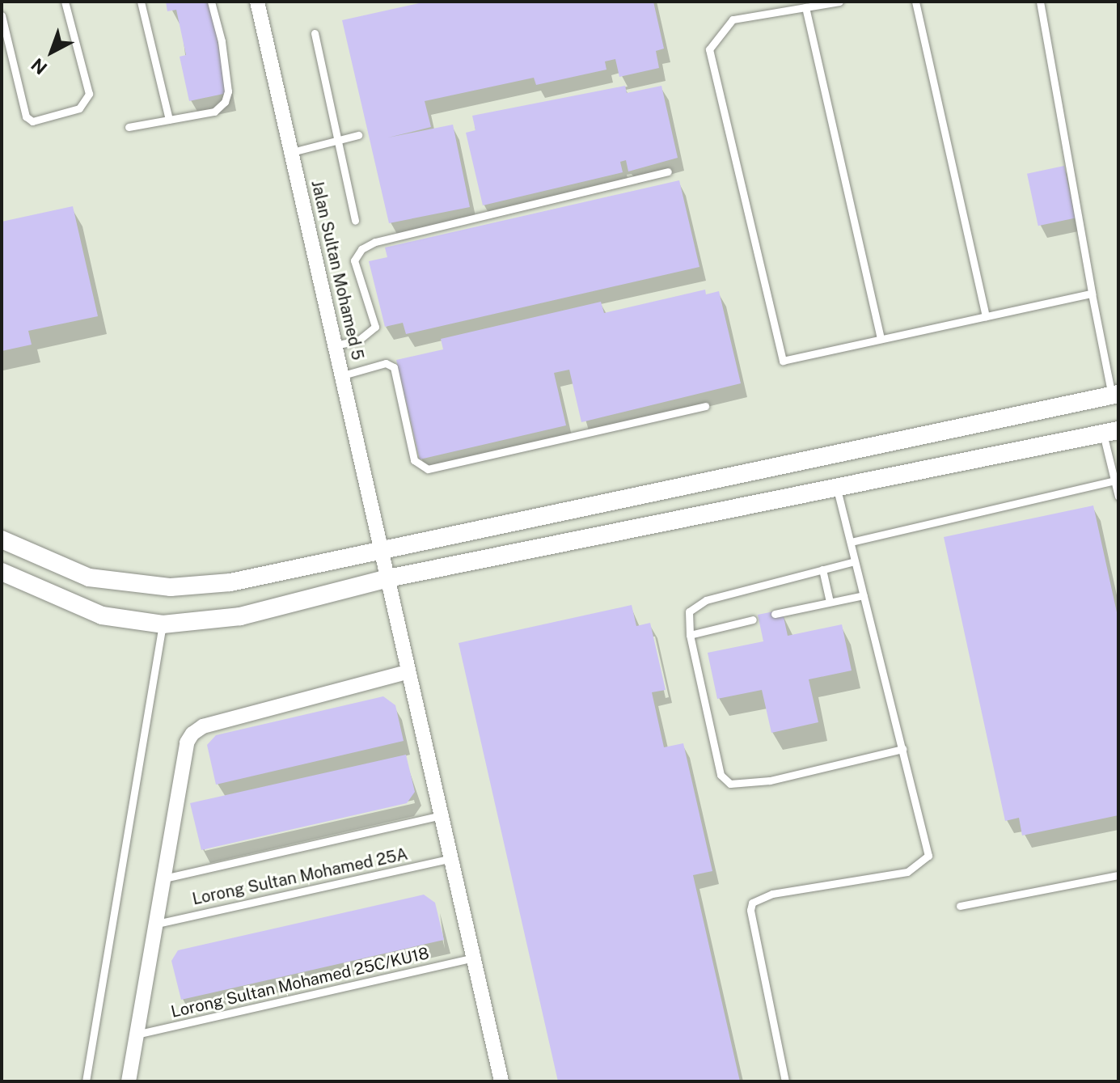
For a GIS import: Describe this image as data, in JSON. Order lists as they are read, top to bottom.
{
  "streets": {
    "street": ["Jalan Sultan Mohamed 5"],
    "lane": ["Lorong Sultan Mohamed 25A", "Lorong Sultan Mohamed 25C/KU18"]
  },
  "crossings": [
    ["Jalan Sultan Mohamed 5", "Lorong Sultan Mohamed 25A"],
    ["Jalan Sultan Mohamed 5", "Lorong Sultan Mohamed 25C/KU18"]
  ],
  "north": "bottom left"
}
